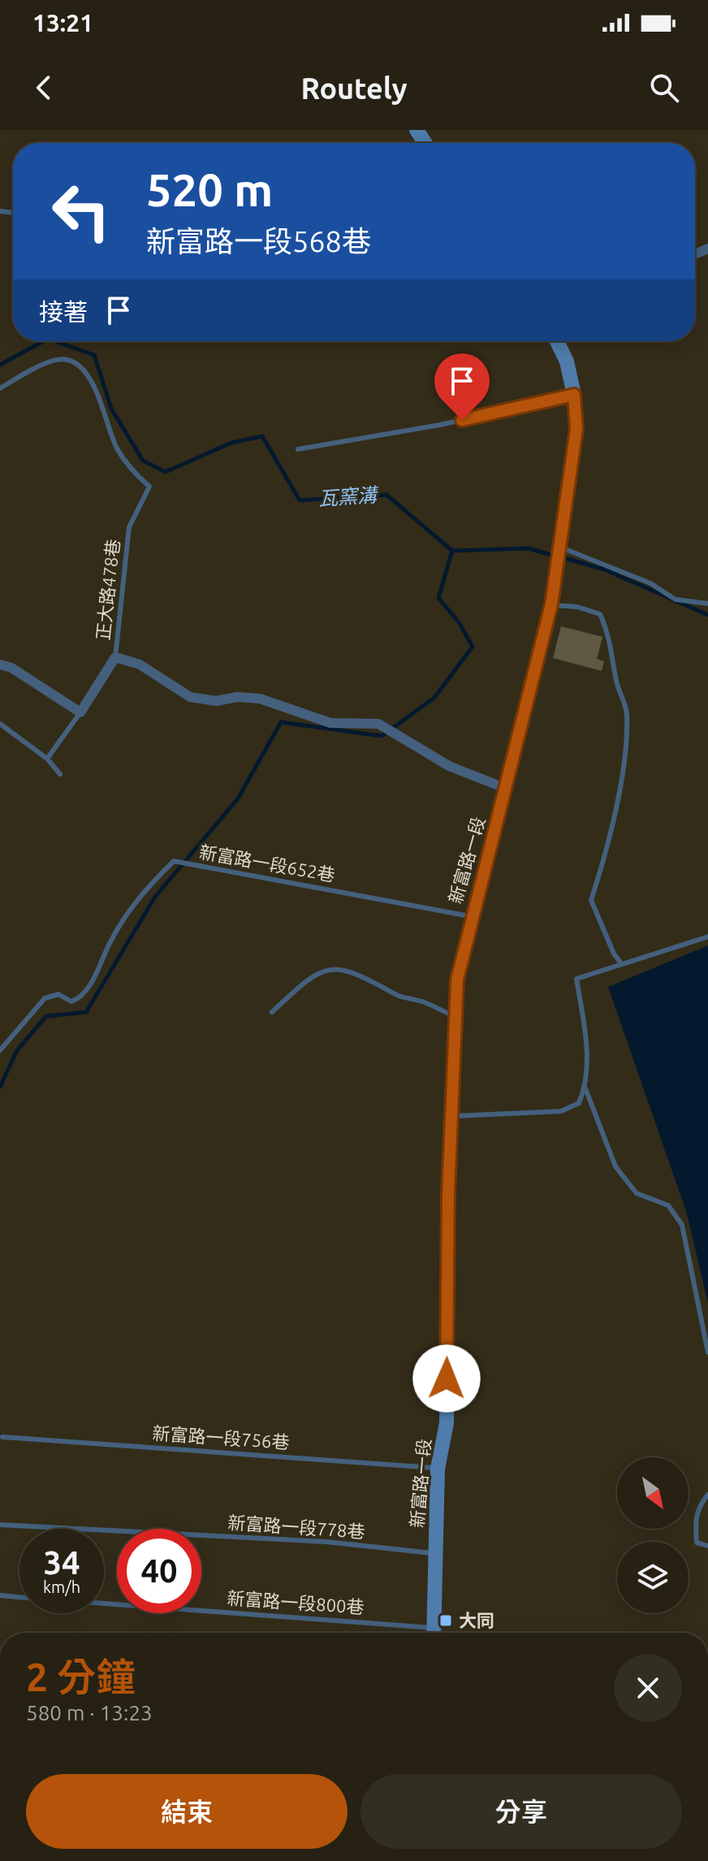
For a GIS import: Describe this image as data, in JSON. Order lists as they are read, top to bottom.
{
  "streets": {
    "street": ["新富路一段"],
    "lane": [
      "正大路478巷",
      "新富路一段652巷",
      "新富路一段756巷",
      "新富路一段778巷",
      "新富路一段800巷"
    ]
  },
  "crossings": [
    ["新富路一段", "新富路一段652巷"],
    ["新富路一段", "新富路一段756巷"],
    ["新富路一段", "新富路一段778巷"]
  ],
  "water": ["瓦窯溝"],
  "places": {
    "transit": ["大同"]
  },
  "north": "bottom right",
  "page": {
    "status": "13:21",
    "header": "Routely",
    "turn": ["520 m", "新富路一段568巷"],
    "then": "接著",
    "speed": "34 km/h",
    "limit": "40",
    "heading": ["2 分鐘", "580 m · 13:23"],
    "buttons": ["結束", "分享"]
  }
}
